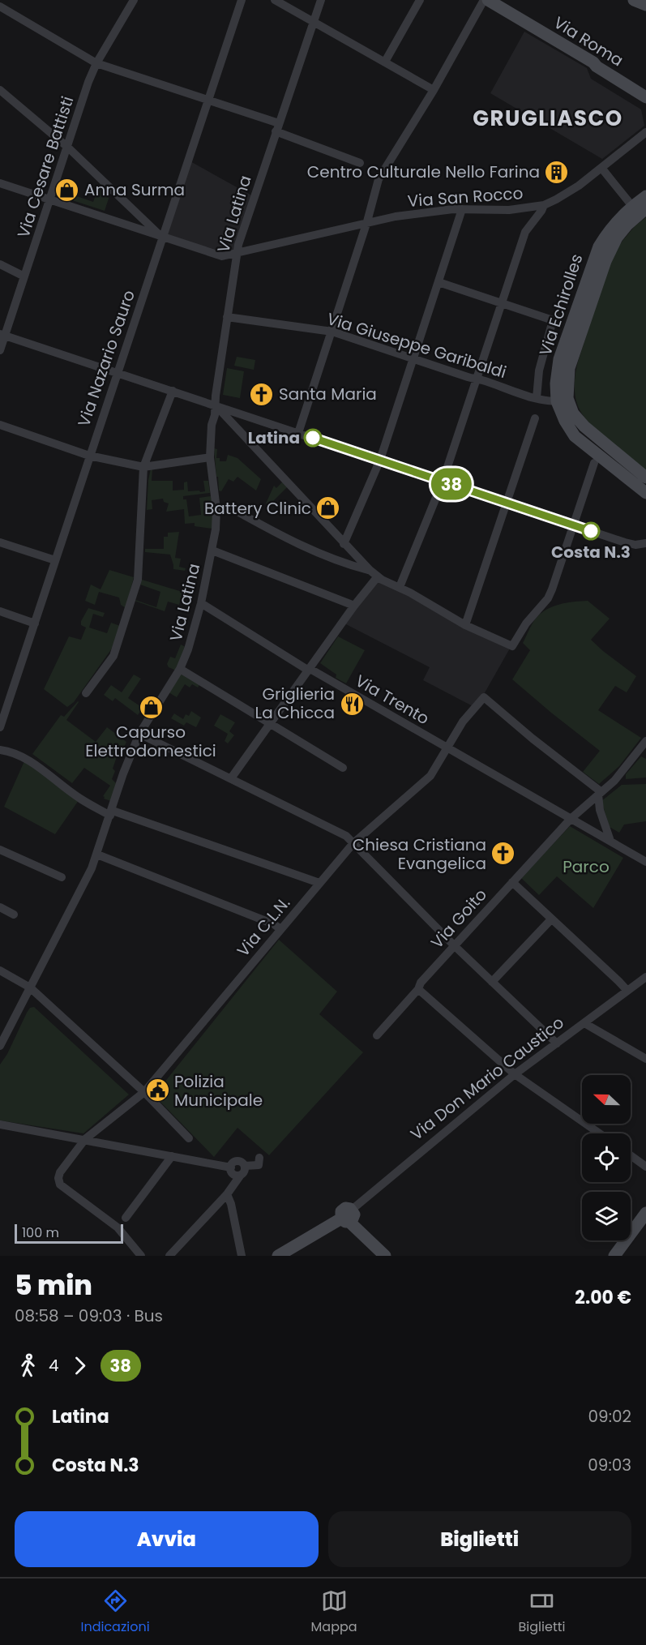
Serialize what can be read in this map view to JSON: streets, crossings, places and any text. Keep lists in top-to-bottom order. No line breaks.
{"streets":{"street":["Via Roma","Via Cesare Battisti","Via San Rocco","Via Latina","Via Echirolles","Via Giuseppe Garibaldi","Via Nazario Sauro","Via Trento","Via Goito","Via C.L.N.","Via Don Mario Caustico"]},"crossings":[["Via Cesare Battisti","Via San Rocco"],["Via San Rocco","Via Latina"],["Via San Rocco","Via Nazario Sauro"],["Via Latina","Via Giuseppe Garibaldi"],["Via Latina","Via Trento"],["Via Echirolles","Via Giuseppe Garibaldi"],["Via Trento","Via Goito"],["Via Trento","Via C.L.N."],["Via Goito","Via C.L.N."]],"districts":["GRUGLIASCO"],"parks":["Parco"],"places":{"building":["Centro Culturale Nello Farina"],"shop":["Anna Surma","Battery Clinic","Capurso Elettrodomestici"],"church":["Santa Maria","Chiesa Cristiana Evangelica"],"other":["Latina","Costa N.3"],"restaurant":["Griglieria La Chicca"],"public building":["Polizia Municipale"]},"lines":["bus line 38"],"scale_bar":"100 m","north":"left","page":{"on_map":"38","scale":"100 m","heading":["5 min","08:58 – 09:03 · Bus","2.00 €"],"legs":["4","38"],"list":[{"name":"Latina","value":"09:02"},{"name":"Costa N.3","value":"09:03"}],"buttons":["Avvia","Biglietti"],"tabs":["Indicazioni","Mappa","Biglietti"]}}
